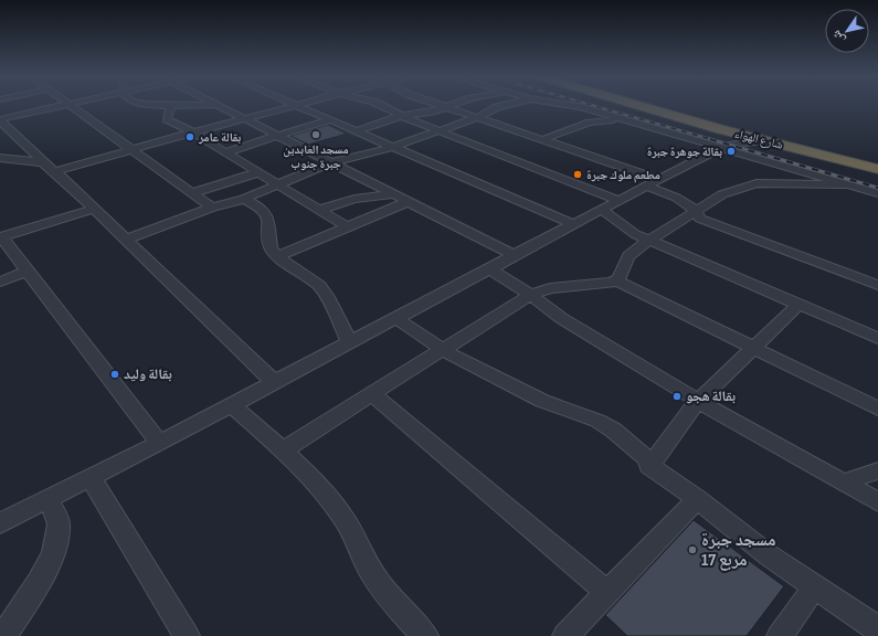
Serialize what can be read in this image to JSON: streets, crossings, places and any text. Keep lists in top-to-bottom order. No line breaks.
{"streets":{"highway":["شارع الهواء"]},"places":["مسجد العابدين جبرة جنوب","بقالة عامر","بقالة جوهرة جبرة","مطعم ملوك جبرة","بقالة وليد","بقالة هجو","مسجد جبرة مربع 17"],"north":"bottom left"}
